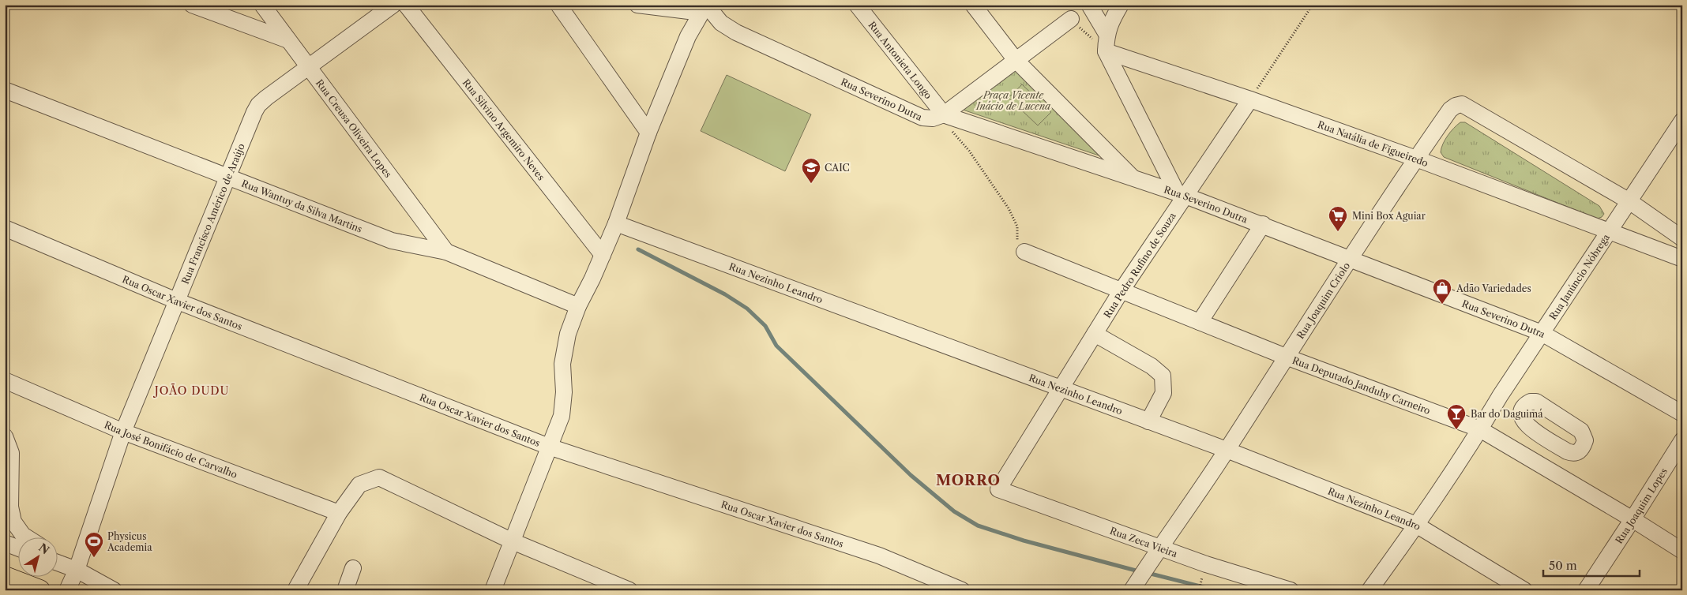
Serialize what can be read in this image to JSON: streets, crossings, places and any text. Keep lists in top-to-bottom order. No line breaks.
{"streets":{"street":["Rua Antonieta Longo","Rua Severino Dutra","Rua Creusa Oliveira Lopes","Rua Silvino Argemiro Neves","Rua Natália de Figueiredo","Rua Wantuy da Silva Martins","Rua Francisco Américo de Araújo","Rua Pedro Rufino de Souza","Rua Janúncio Nóbrega","Rua Nezinho Leandro","Rua Joaquim Criolo","Rua Oscar Xavier dos Santos","Rua Deputado Janduhy Carneiro","Rua José Bonifácio de Carvalho","Rua Joaquim Lopes","Rua Zeca Vieira"]},"crossings":[["Rua Antonieta Longo","Rua Severino Dutra"],["Rua Severino Dutra","Rua Pedro Rufino de Souza"],["Rua Severino Dutra","Rua Janúncio Nóbrega"],["Rua Severino Dutra","Rua Joaquim Criolo"],["Rua Creusa Oliveira Lopes","Rua Wantuy da Silva Martins"],["Rua Creusa Oliveira Lopes","Rua Francisco Américo de Araújo"],["Rua Natália de Figueiredo","Rua Pedro Rufino de Souza"],["Rua Natália de Figueiredo","Rua Janúncio Nóbrega"],["Rua Natália de Figueiredo","Rua Joaquim Criolo"],["Rua Wantuy da Silva Martins","Rua Francisco Américo de Araújo"],["Rua Francisco Américo de Araújo","Rua Oscar Xavier dos Santos"],["Rua Francisco Américo de Araújo","Rua José Bonifácio de Carvalho"],["Rua Pedro Rufino de Souza","Rua Nezinho Leandro"],["Rua Pedro Rufino de Souza","Rua Deputado Janduhy Carneiro"],["Rua Pedro Rufino de Souza","Rua Zeca Vieira"],["Rua Janúncio Nóbrega","Rua Nezinho Leandro"],["Rua Janúncio Nóbrega","Rua Joaquim Criolo"],["Rua Janúncio Nóbrega","Rua Deputado Janduhy Carneiro"],["Rua Nezinho Leandro","Rua Joaquim Criolo"],["Rua Joaquim Criolo","Rua Deputado Janduhy Carneiro"],["Rua Joaquim Criolo","Rua Zeca Vieira"],["Rua Deputado Janduhy Carneiro","Rua Joaquim Lopes"]],"districts":["JOÃO DUDU","MORRO"],"parks":["Praça Vicente Inácio de Lucena"],"places":{"school or university":["CAIC"],"supermarket":["Mini Box Aguiar"],"shop":["Adão Variedades"],"bar":["Bar do Daguimá"],"sports":["Physicus Academia"]},"scale_bar":"50 m","north":"top right"}
